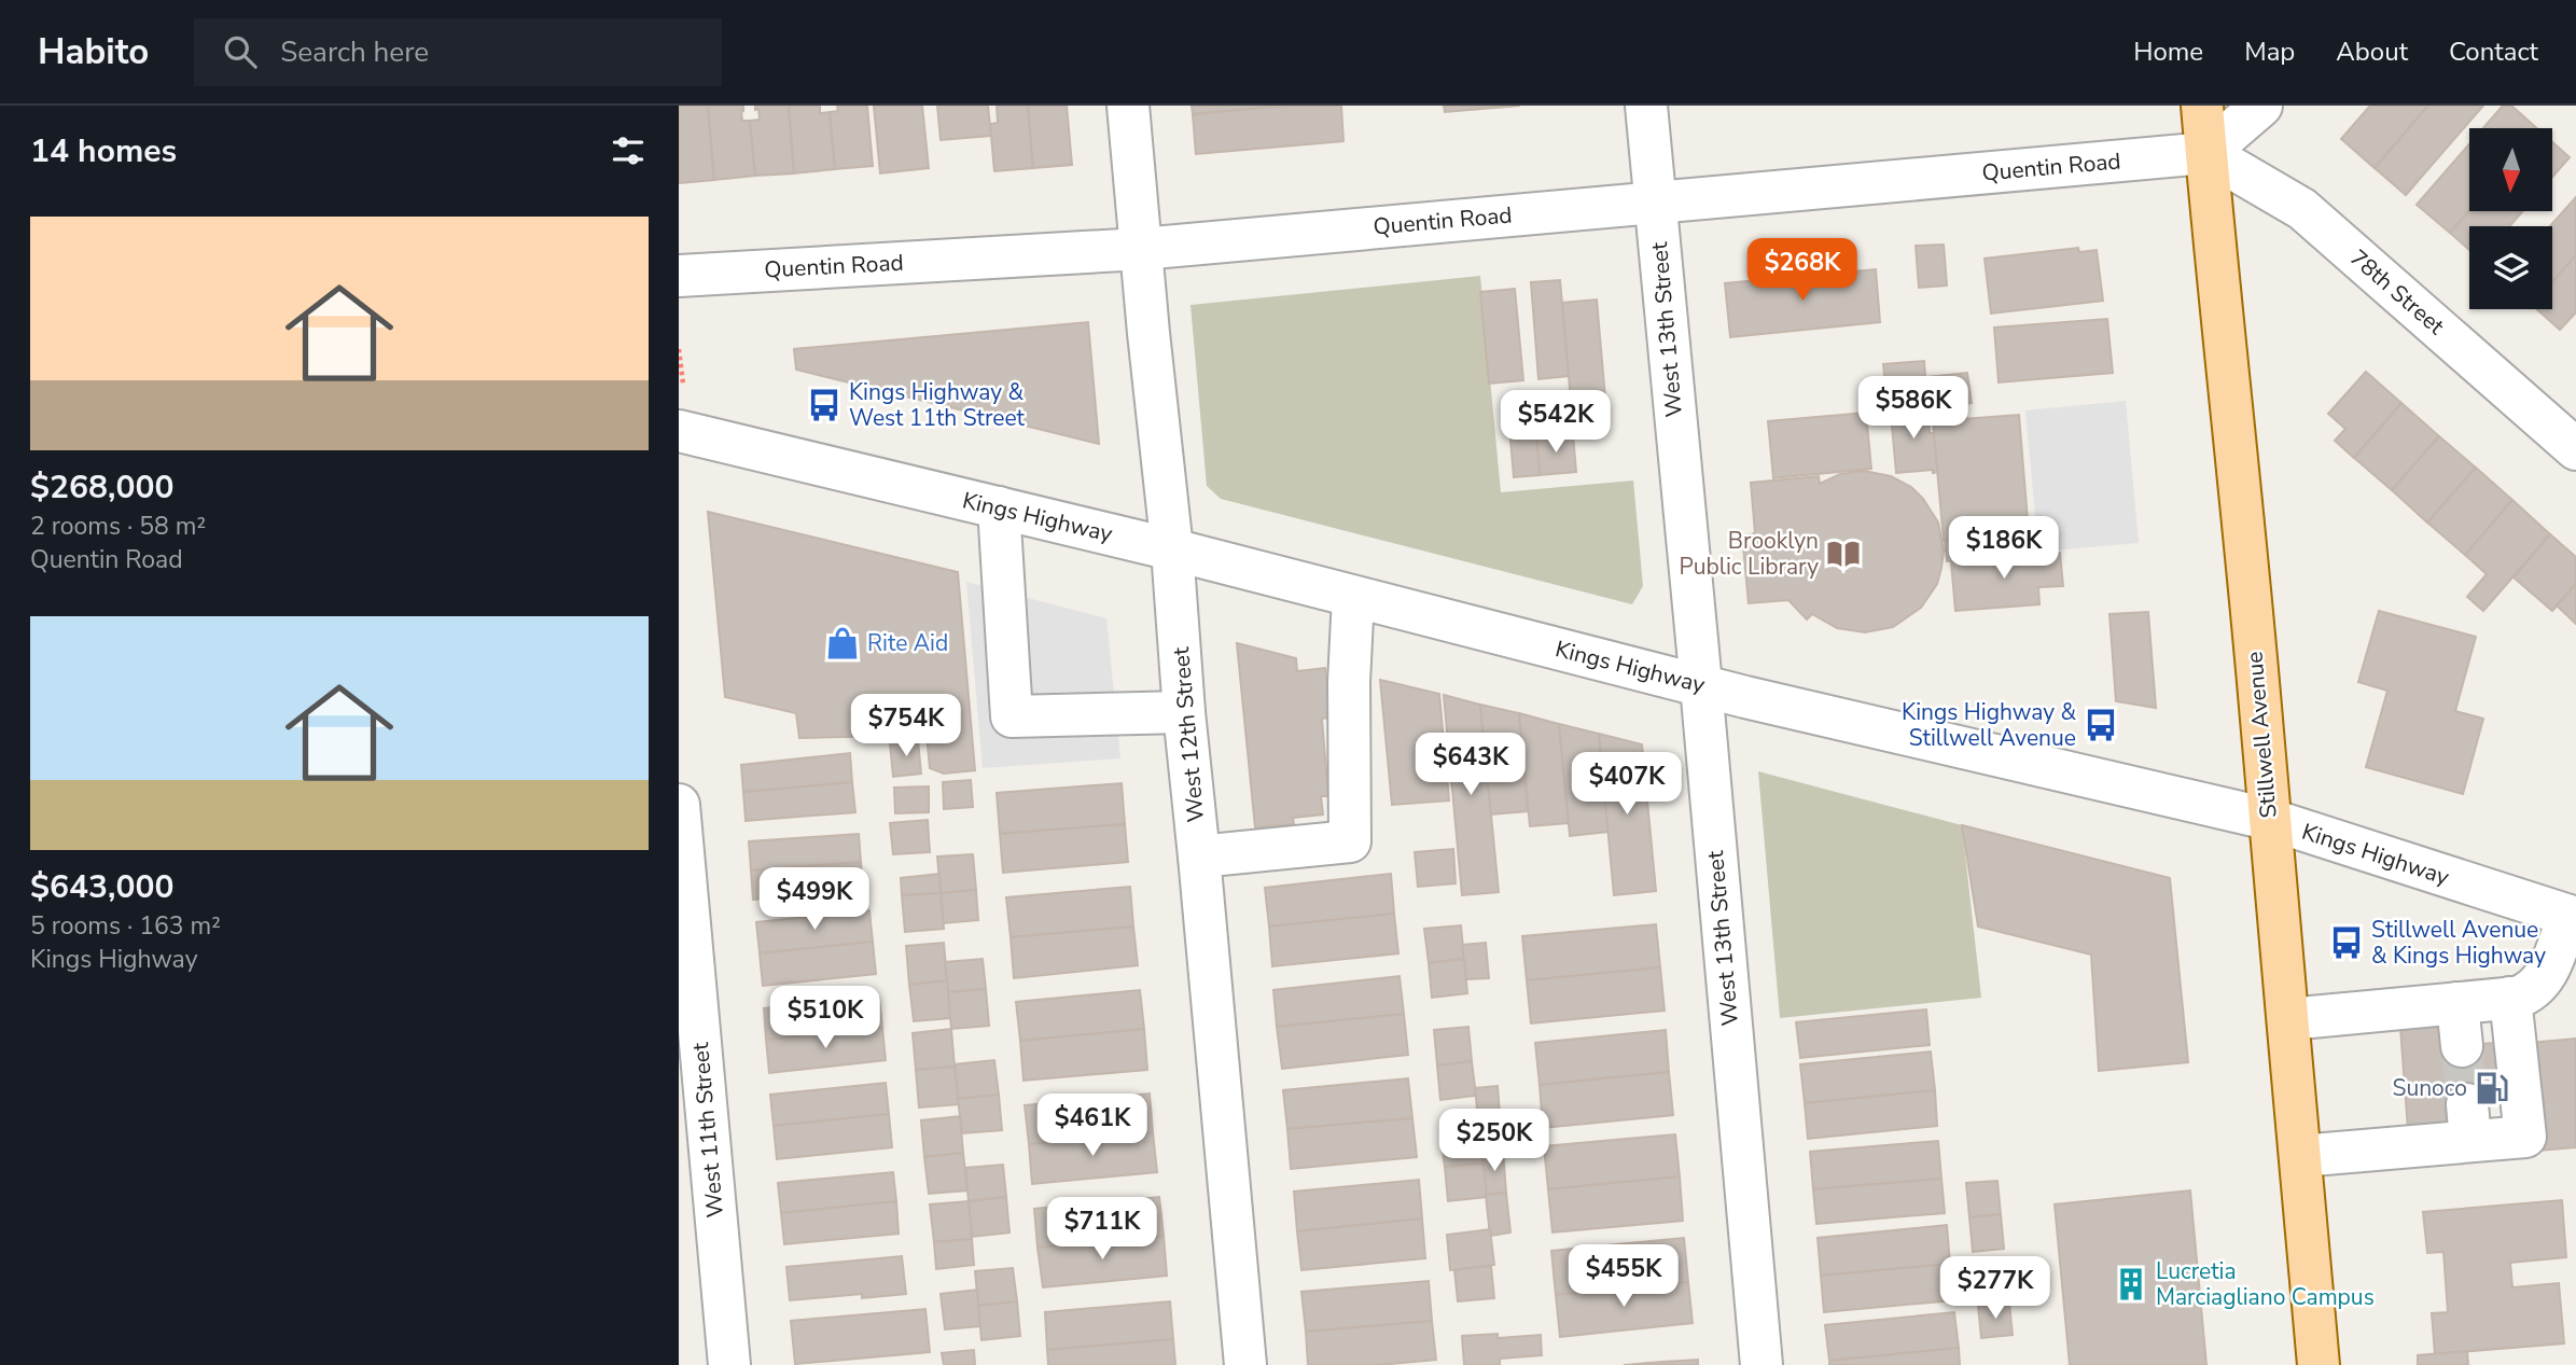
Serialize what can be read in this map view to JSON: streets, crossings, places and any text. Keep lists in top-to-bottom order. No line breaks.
{"streets":{"main road":["Stillwell Avenue"],"street":["Quentin Road","78th Street","West 13th Street","Kings Highway","West 12th Street","West 11th Street"]},"crossings":[["Quentin Road","78th Street"],["Quentin Road","West 13th Street"],["Quentin Road","West 12th Street"],["Quentin Road","Stillwell Avenue"],["78th Street","Stillwell Avenue"],["West 13th Street","Kings Highway"],["Kings Highway","West 12th Street"],["Kings Highway","Stillwell Avenue"]],"places":{"bus stop":["Kings Highway & West 11th Street","Kings Highway & Stillwell Avenue","Stillwell Avenue & Kings Highway"],"library":["Brooklyn Public Library"],"shop":["Rite Aid"],"fuel station":["Sunoco"],"building":["Lucretia Marciagliano Campus"]},"north":"bottom","page":{"header":"Habito","search":"Search here","nav":["Home","Map","About","Contact"],"heading":"14 homes","list":[{"name":"$268,000","note":"2 rooms · 58 m² · Quentin Road"},{"name":"$643,000","note":"5 rooms · 163 m² · Kings Highway"}],"price":["$268K","$586K","$542K","$186K","$754K","$643K","$407K","$499K","$510K","$461K","$250K","$711K","$455K","$277K"]}}
